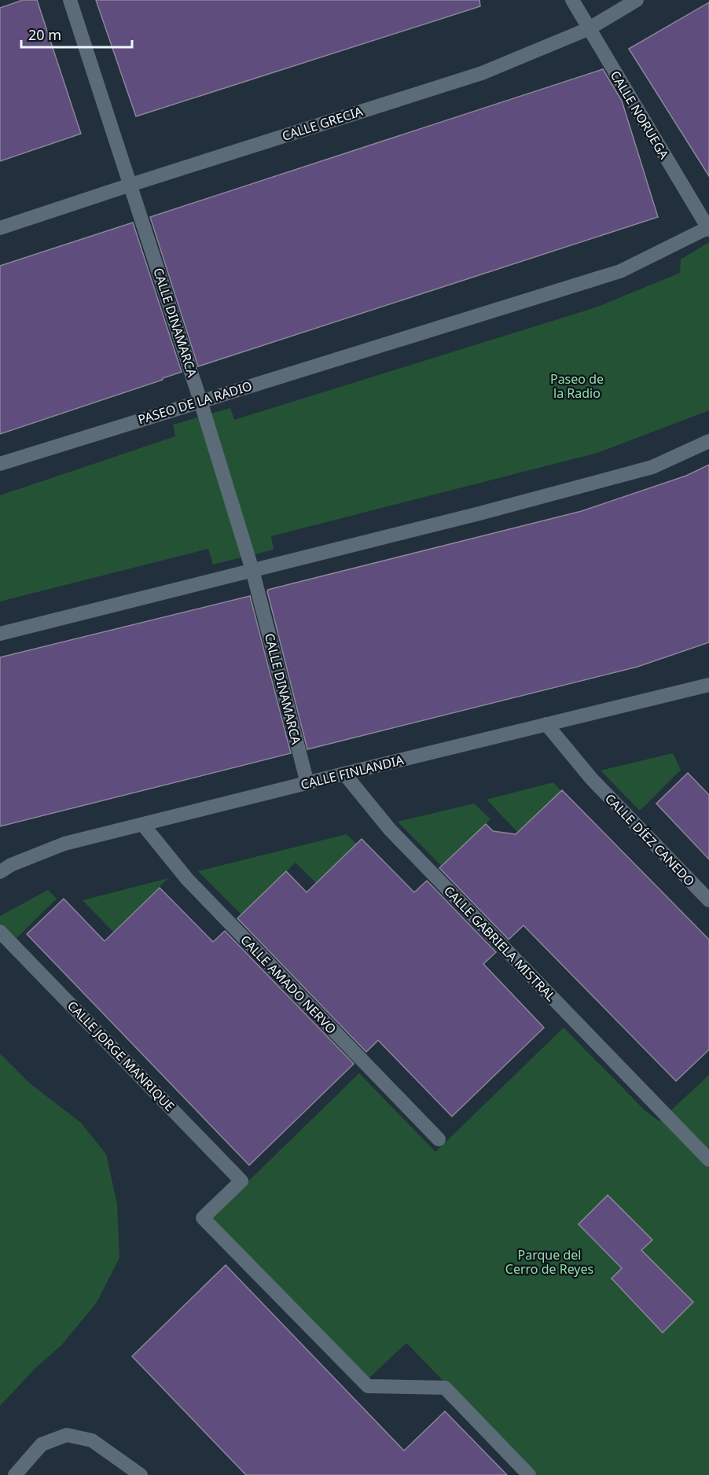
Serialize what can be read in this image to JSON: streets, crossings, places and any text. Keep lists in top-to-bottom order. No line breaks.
{"streets":{"street":["CALLE NORUEGA","CALLE GRECIA","CALLE DINAMARCA","PASEO DE LA RADIO","CALLE FINLANDIA","CALLE DÍEZ CANEDO","CALLE GABRIELA MISTRAL","CALLE AMADO NERVO","CALLE JORGE MANRIQUE"]},"crossings":[["CALLE NORUEGA","CALLE GRECIA"],["CALLE NORUEGA","PASEO DE LA RADIO"],["CALLE GRECIA","CALLE DINAMARCA"],["CALLE DINAMARCA","PASEO DE LA RADIO"],["CALLE DINAMARCA","CALLE FINLANDIA"],["CALLE FINLANDIA","CALLE DÍEZ CANEDO"],["CALLE FINLANDIA","CALLE GABRIELA MISTRAL"],["CALLE FINLANDIA","CALLE AMADO NERVO"]],"parks":["Paseo de la Radio","Parque del Cerro de Reyes"],"scale_bar":"20 m"}
